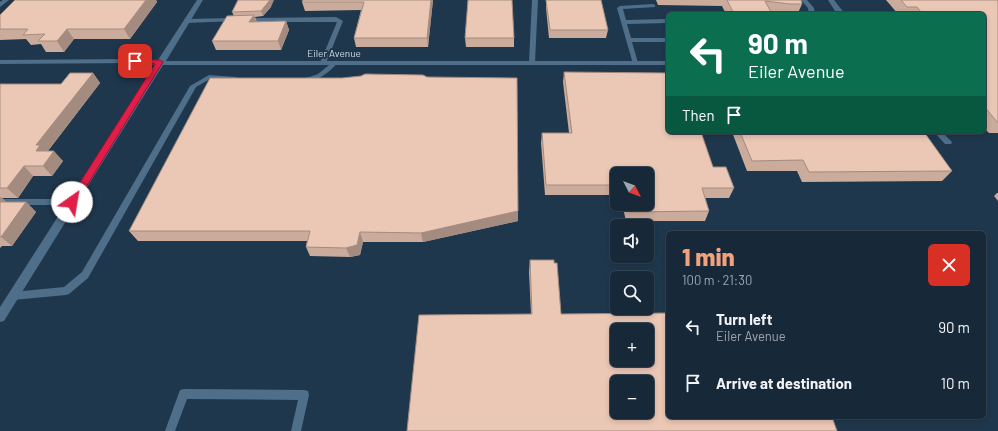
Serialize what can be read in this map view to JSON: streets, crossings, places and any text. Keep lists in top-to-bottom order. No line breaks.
{"streets":{"street":["Eiler Avenue"]},"north":"bottom right","page":{"turn":["90 m","Eiler Avenue"],"then":"Then","map_buttons":["+","−"],"heading":["1 min","100 m · 21:30"],"list":[{"name":"Turn left","note":"Eiler Avenue","value":"90 m"},{"name":"Arrive at destination","value":"10 m"}]}}
